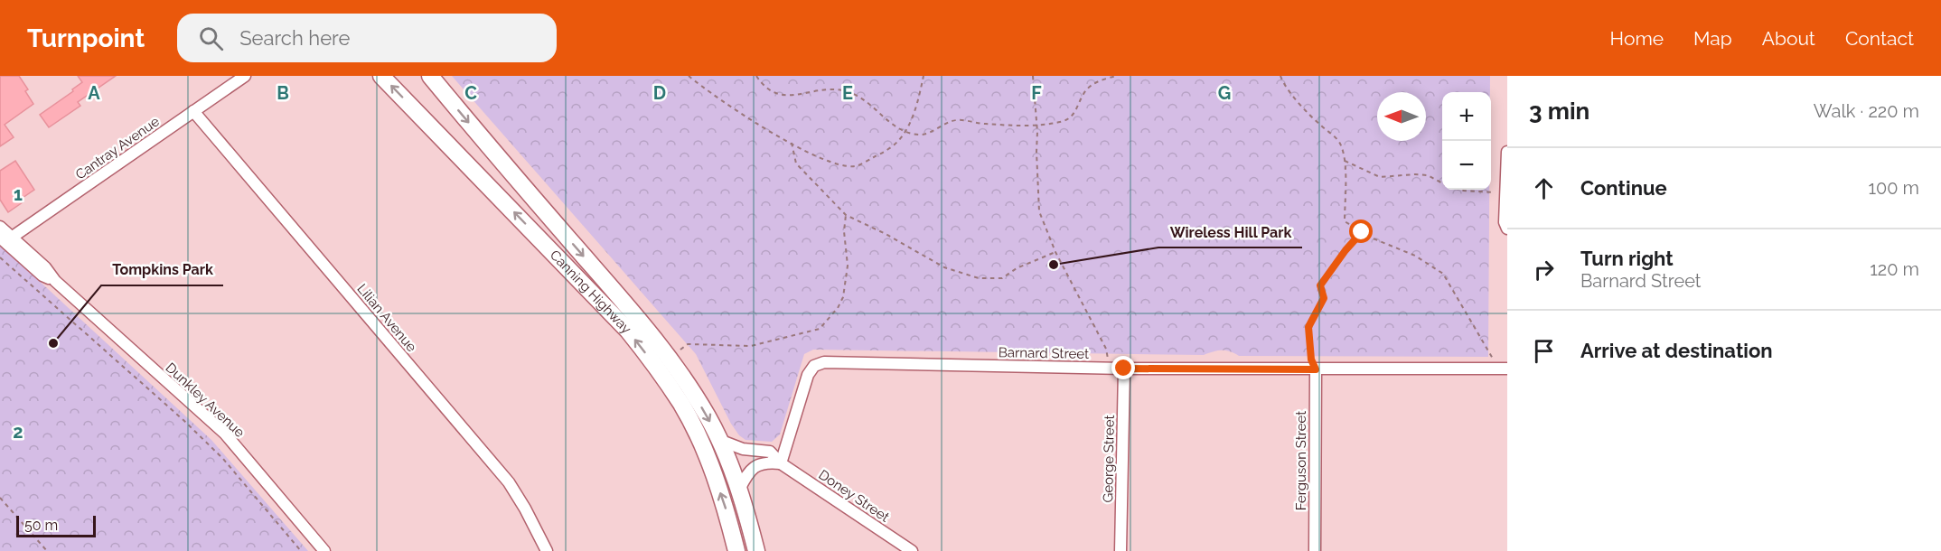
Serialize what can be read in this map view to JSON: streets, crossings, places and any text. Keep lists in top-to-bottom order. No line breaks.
{"streets":{"highway":["Canning Highway"],"street":["Cantray Avenue","Lilian Avenue","Barnard Street","Dunkley Avenue","George Street","Ferguson Street","Doney Street"]},"crossings":[["Cantray Avenue","Lilian Avenue"],["Cantray Avenue","Dunkley Avenue"],["Canning Highway","Doney Street"],["Barnard Street","George Street"],["Barnard Street","Ferguson Street"],["Barnard Street","Doney Street"]],"places":["Wireless Hill Park","Tompkins Park"],"scale_bar":"50 m","north":"left","page":{"header":"Turnpoint","search":"Search here","nav":["Home","Map","About","Contact"],"heading":["3 min","Walk · 220 m"],"map_buttons":["+","−"],"list":[["Continue","100 m"],["Turn right","Barnard Street","120 m"],"Arrive at destination"],"scale":"50 m"},"grid":{"columns":["A","B","C","D","E","F","G"],"rows":["1","2"]}}
